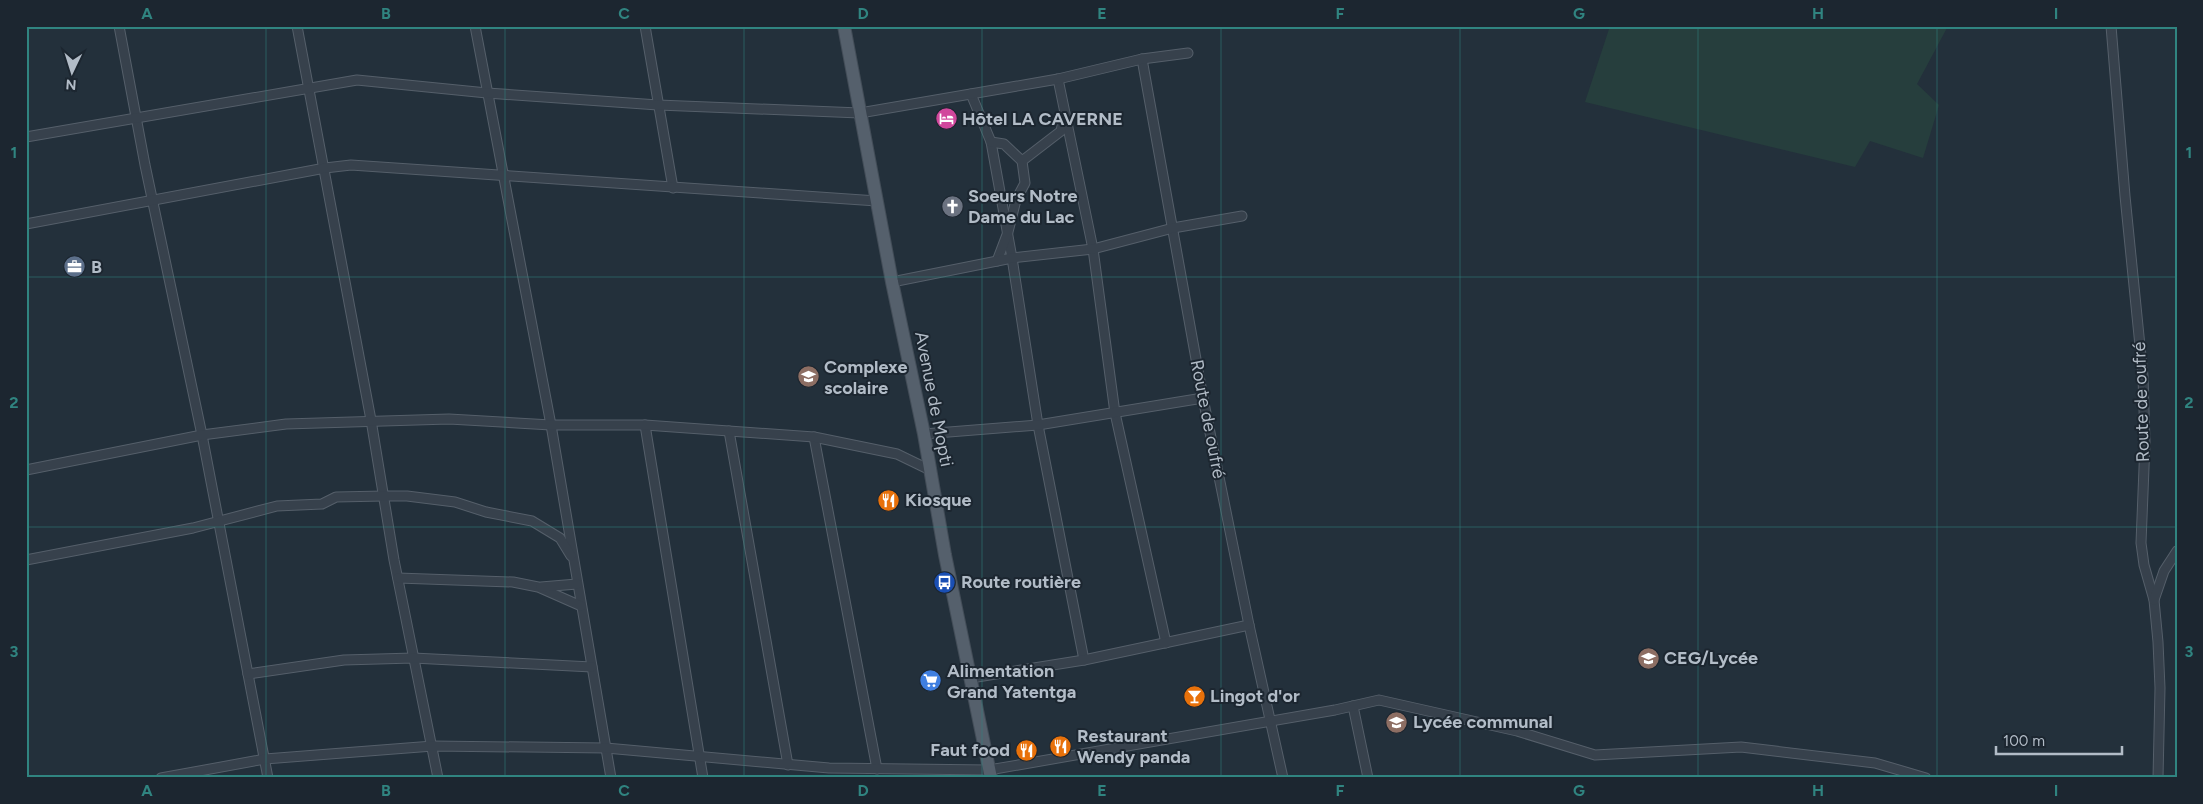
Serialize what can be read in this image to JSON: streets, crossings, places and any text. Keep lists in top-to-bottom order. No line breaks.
{"streets":{"main road":["Avenue de Mopti"],"street":["Route de oufré"]},"places":{"hotel":["Hôtel LA CAVERNE"],"church":["Soeurs Notre Dame du Lac"],"office":["B"],"school or university":["Complexe scolaire","CEG/Lycée","Lycée communal"],"restaurant":["Kiosque","Restaurant Wendy panda","Faut food"],"bus stop":["Route routière"],"supermarket":["Alimentation Grand Yatentga"],"bar":["Lingot d'or"]},"scale_bar":"100 m","north":"bottom","grid":{"columns":["A","B","C","D","E","F","G","H","I"],"rows":["1","2","3"]}}
